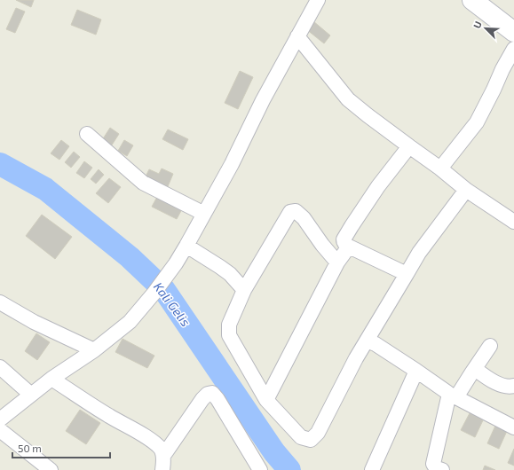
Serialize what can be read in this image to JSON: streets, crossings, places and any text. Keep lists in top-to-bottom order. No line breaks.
{"water":["Kali Gelis"],"scale_bar":"50 m","north":"top left"}
